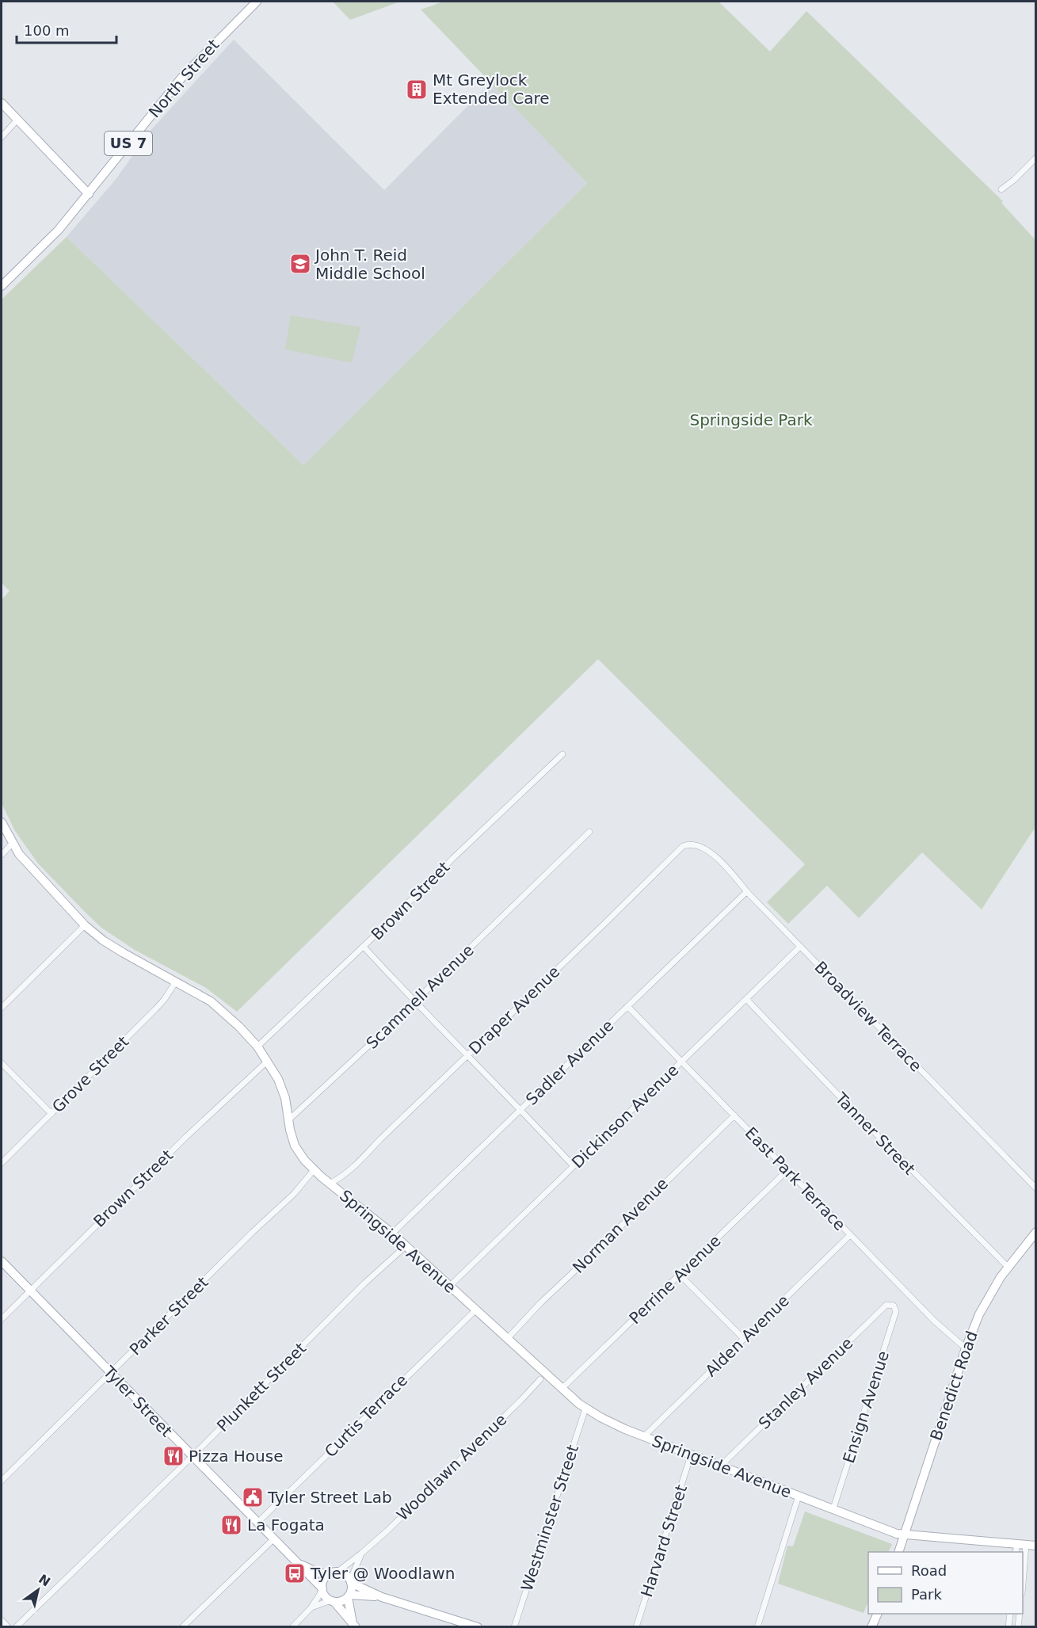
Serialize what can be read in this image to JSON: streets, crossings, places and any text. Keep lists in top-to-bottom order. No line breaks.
{"streets":{"street":["North Street","US 7","Brown Street","Scammell Avenue","Draper Avenue","Broadview Terrace","Sadler Avenue","Grove Street","Dickinson Avenue","Tanner Street","East Park Terrace","Norman Avenue","Springside Avenue","Perrine Avenue","Parker Street","Alden Avenue","Stanley Avenue","Benedict Road","Plunkett Street","Tyler Street","Ensign Avenue","Curtis Terrace","Woodlawn Avenue","Westminster Street","Harvard Street"]},"crossings":[["Brown Street","Springside Avenue"],["Brown Street","Tyler Street"],["Scammell Avenue","Springside Avenue"],["Draper Avenue","Broadview Terrace"],["Draper Avenue","Springside Avenue"],["Broadview Terrace","Sadler Avenue"],["Broadview Terrace","Dickinson Avenue"],["Sadler Avenue","East Park Terrace"],["Sadler Avenue","Springside Avenue"],["Grove Street","Springside Avenue"],["Dickinson Avenue","Tanner Street"],["Dickinson Avenue","East Park Terrace"],["Dickinson Avenue","Springside Avenue"],["Tanner Street","Benedict Road"],["East Park Terrace","Norman Avenue"],["East Park Terrace","Perrine Avenue"],["East Park Terrace","Alden Avenue"],["East Park Terrace","Benedict Road"],["Norman Avenue","Springside Avenue"],["Springside Avenue","Perrine Avenue"],["Springside Avenue","Parker Street"],["Springside Avenue","Alden Avenue"],["Springside Avenue","Stanley Avenue"],["Springside Avenue","Benedict Road"],["Springside Avenue","Plunkett Street"],["Springside Avenue","Ensign Avenue"],["Springside Avenue","Curtis Terrace"],["Springside Avenue","Westminster Street"],["Springside Avenue","Harvard Street"],["Parker Street","Tyler Street"],["Stanley Avenue","Ensign Avenue"],["Plunkett Street","Tyler Street"],["Tyler Street","Curtis Terrace"],["Tyler Street","Woodlawn Avenue"]],"parks":["Springside Park"],"places":{"building":["Mt Greylock Extended Care"],"school or university":["John T. Reid Middle School"],"restaurant":["Pizza House","La Fogata"],"public building":["Tyler Street Lab"],"bus stop":["Tyler @ Woodlawn"]},"legend":["Road","Park"],"scale_bar":"100 m","north":"top right"}
